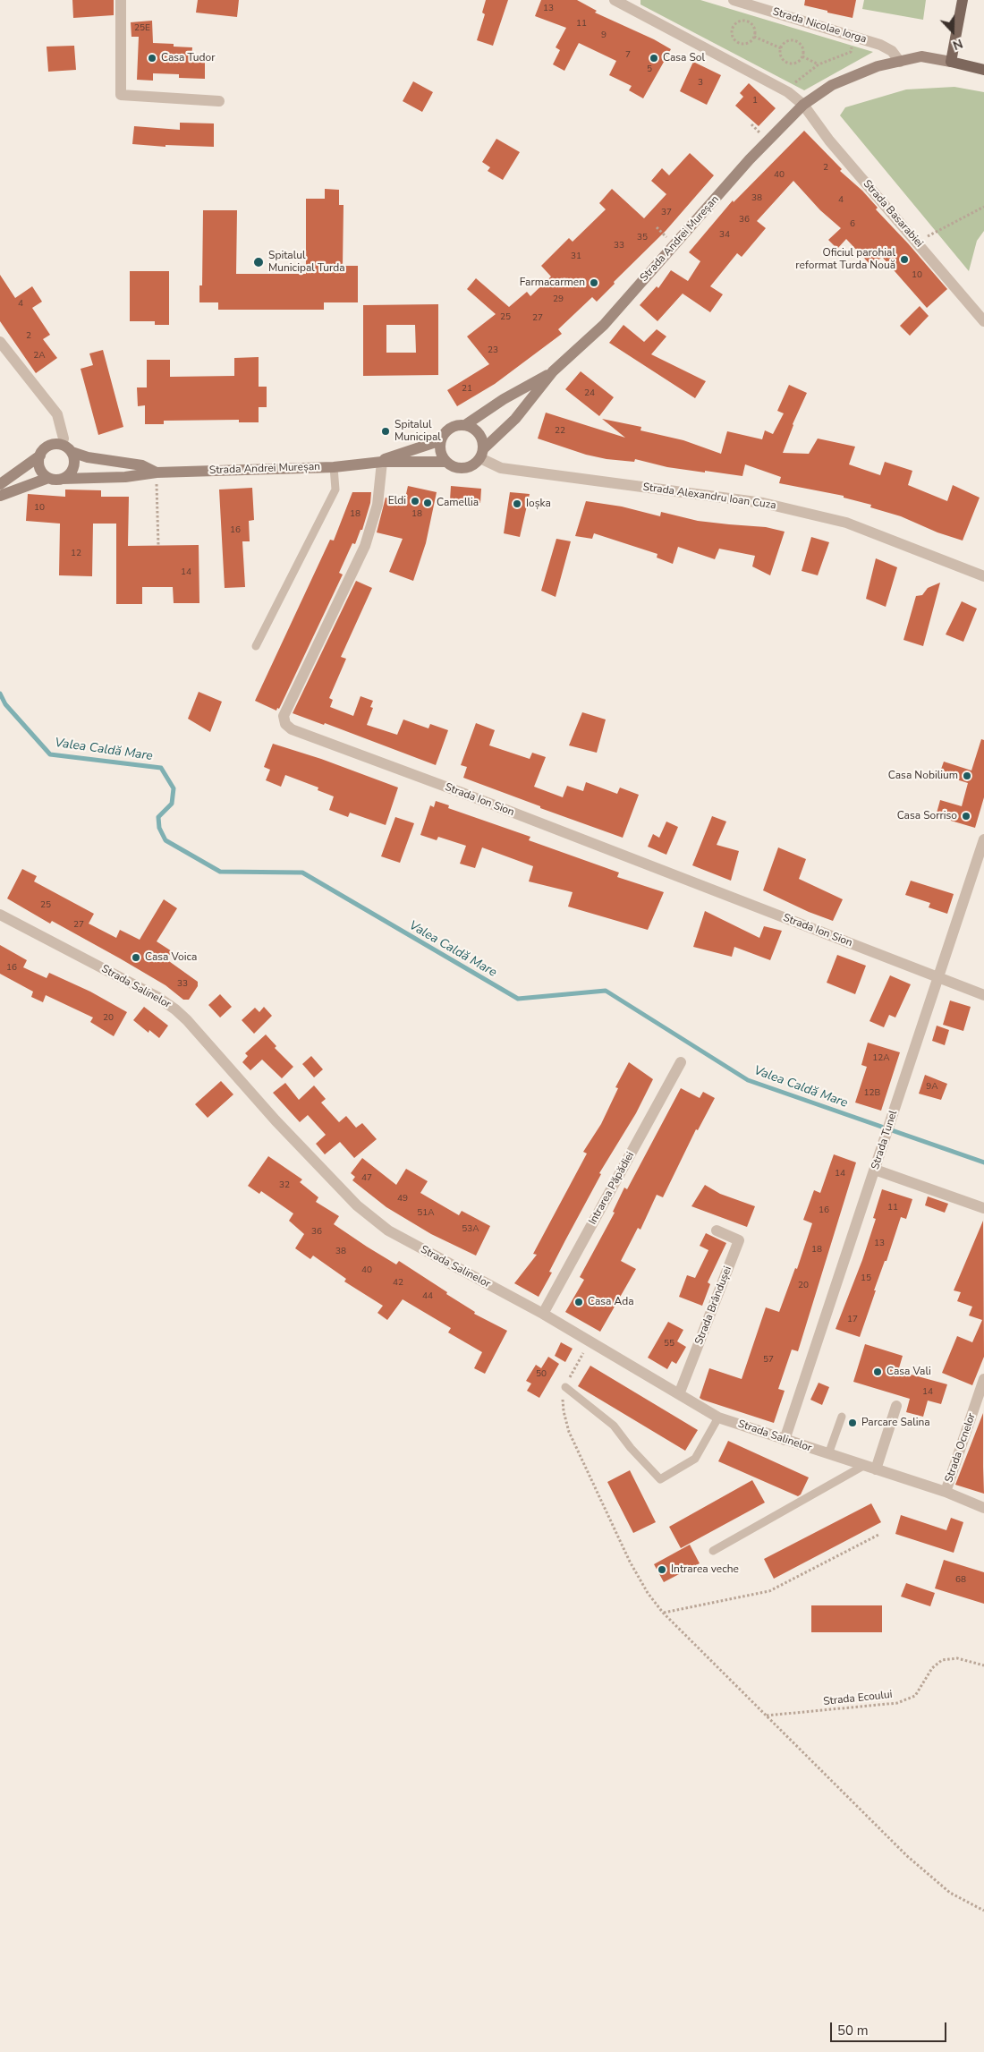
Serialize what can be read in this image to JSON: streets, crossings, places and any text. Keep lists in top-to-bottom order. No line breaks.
{"streets":{"main road":["Strada Andrei Mureșan"],"street":["Strada Nicolae Iorga","Strada Basarabiei","Strada Alexandru Ioan Cuza","Strada Ion Sion","Strada Salinelor","Strada Tunel","Intrarea Păpădiei","Strada Brândușei","Strada Ocnelor"],"path":["Strada Ecoului"]},"crossings":[["Strada Nicolae Iorga","Strada Andrei Mureșan"],["Strada Basarabiei","Strada Andrei Mureșan"],["Strada Andrei Mureșan","Strada Alexandru Ioan Cuza"],["Strada Andrei Mureșan","Strada Ion Sion"],["Strada Ion Sion","Strada Tunel"],["Strada Salinelor","Strada Tunel"],["Strada Salinelor","Intrarea Păpădiei"],["Strada Salinelor","Strada Brândușei"],["Strada Salinelor","Strada Ocnelor"]],"water":["Valea Caldă Mare"],"places":["Casa Tudor","Casa Sol","Oficiul parohial reformat Turda Nouă","Spitalul Municipal Turda","Farmacarmen","Spitalul Municipal","Eldi","Camellia","Ioșka","Casa Nobilium","Casa Sorriso","Casa Voica","Casa Ada","Casa Vali","Parcare Salina","Intrarea veche"],"house_numbers":["13","11","25E","9","7","5","3","1","2","40","38","4","37","36","6","34","35","33","31","10","29","4","25","27","2","23","2A","21","24","22","10","18","18","16","12","14","25","27","16","33","20","12A","9A","12B","14","47","32","49","11","16","51A","53A","36","13","18","38","40","15","42","20","44","17","55","57","50","14","68"],"scale_bar":"50 m","north":"bottom"}
